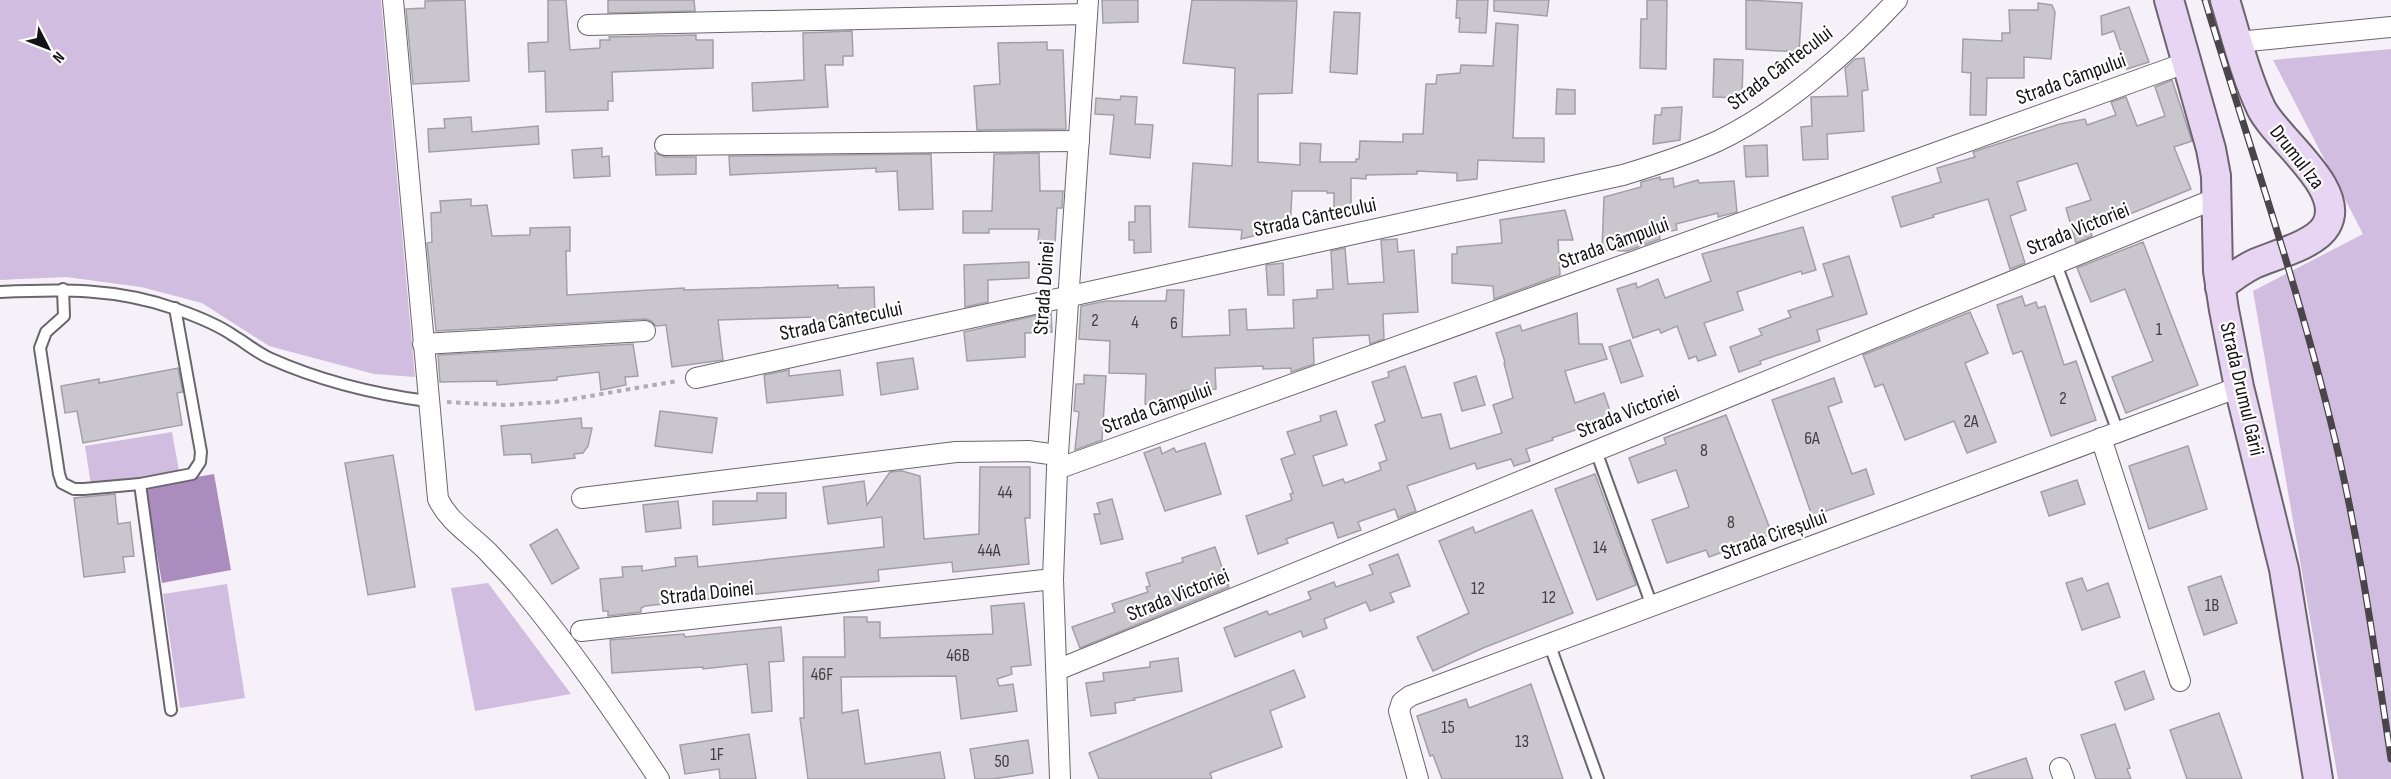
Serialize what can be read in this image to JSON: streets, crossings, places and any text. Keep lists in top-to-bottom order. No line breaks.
{"streets":{"street":["Strada Cântecului","Strada Câmpului","Drumul Iza","Strada Victoriei","Strada Doinei","Strada Drumul Gării","Strada Cireșului"]},"crossings":[["Strada Cântecului","Strada Doinei"],["Strada Câmpului","Strada Doinei"],["Strada Câmpului","Strada Drumul Gării"],["Drumul Iza","Strada Drumul Gării"],["Strada Victoriei","Strada Doinei"],["Strada Victoriei","Strada Drumul Gării"],["Strada Drumul Gării","Strada Cireșului"]],"house_numbers":["2","4","6","1","2","2A","6A","8","44","8","14","44A","12","12","1B","46B","46F","15","13","1F","50"],"north":"bottom right"}
